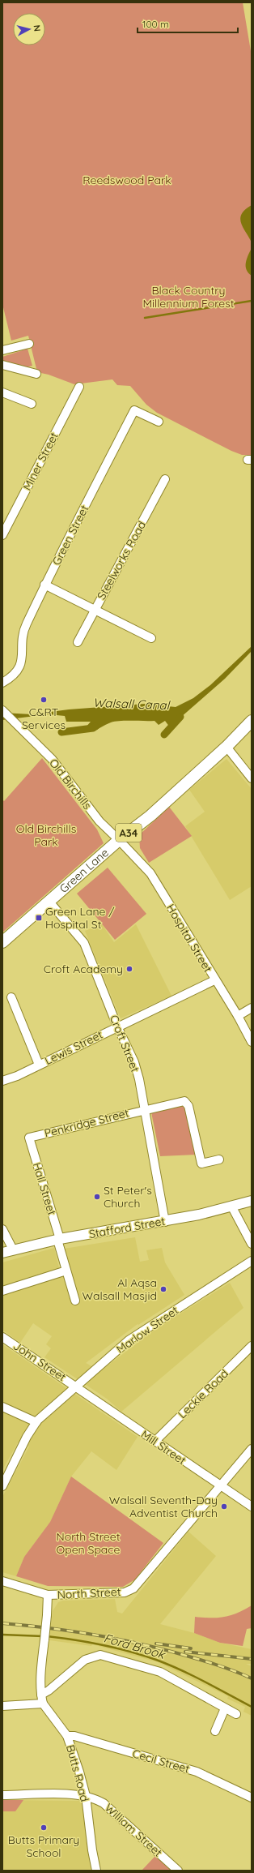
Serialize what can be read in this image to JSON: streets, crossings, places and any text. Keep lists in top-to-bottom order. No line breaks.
{"streets":{"highway":["A34","Green Lane"],"main road":["Stafford Street"],"street":["Miner Street","Green Street","Steelworks Road","Old Birchills","Hospital Street","Croft Street","Lewis Street","Penkridge Street","Hall Street","Marlow Street","John Street","Leckie Road","Mill Street","North Street","Cecil Street","Butts Road","William Street"]},"crossings":[["Old Birchills","Green Lane"],["Old Birchills","Hospital Street"],["Green Lane","Hospital Street"],["Green Lane","Croft Street"],["Hospital Street","Lewis Street"],["Croft Street","Lewis Street"],["Croft Street","Penkridge Street"],["Croft Street","Stafford Street"],["Penkridge Street","Hall Street"],["Hall Street","Stafford Street"],["Marlow Street","John Street"],["Marlow Street","Mill Street"],["John Street","Mill Street"],["Leckie Road","Mill Street"],["Mill Street","North Street"],["North Street","Butts Road"],["Cecil Street","Butts Road"],["Butts Road","William Street"]],"water":["Walsall Canal","Ford Brook"],"parks":["Reedswood Park","Black Country Millennium Forest","Old Birchills Park","North Street Open Space"],"places":{"other":["C&RT Services","Croft Academy","St Peter's Church","Al Aqsa Walsall Masjid","Walsall Seventh-Day Adventist Church","Butts Primary School"],"transit":["Green Lane / Hospital St"]},"scale_bar":"100 m","north":"right"}
